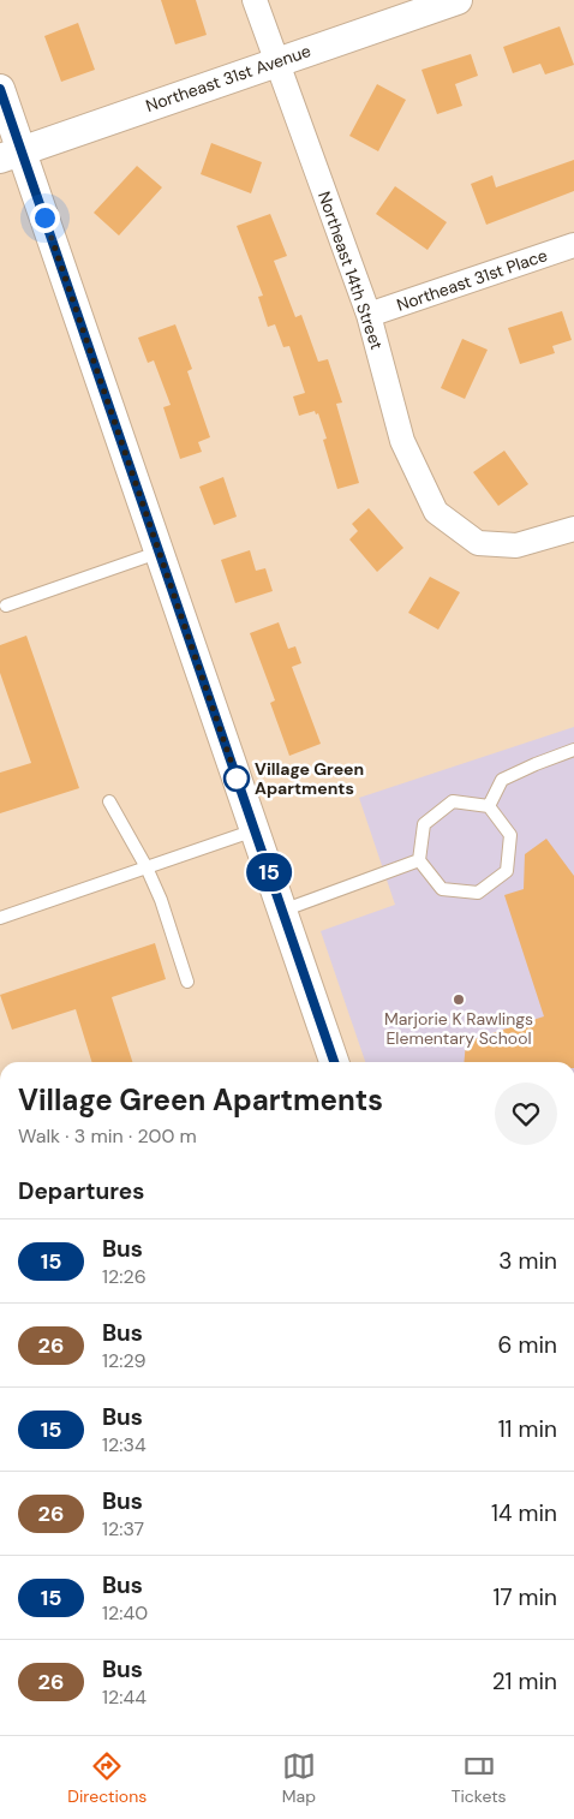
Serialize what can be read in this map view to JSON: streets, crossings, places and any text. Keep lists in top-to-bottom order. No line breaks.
{"streets":{"street":["Northeast 31st Avenue","Northeast 14th Street","Northeast 31st Place"]},"crossings":[["Northeast 31st Avenue","Northeast 14th Street"],["Northeast 14th Street","Northeast 31st Place"]],"places":["Village Green Apartments","Marjorie K Rawlings Elementary School"],"lines":["bus line 15"],"page":{"on_map":"15","heading":[["Village Green Apartments","Walk · 3 min · 200 m"],"Departures"],"list":[{"mark":"15","name":"Bus","note":"12:26","value":"3 min"},{"mark":"26","name":"Bus","note":"12:29","value":"6 min"},{"mark":"15","name":"Bus","note":"12:34","value":"11 min"},{"mark":"26","name":"Bus","note":"12:37","value":"14 min"},{"mark":"15","name":"Bus","note":"12:40","value":"17 min"},{"mark":"26","name":"Bus","note":"12:44","value":"21 min"}],"tabs":["Directions","Map","Tickets"]}}
